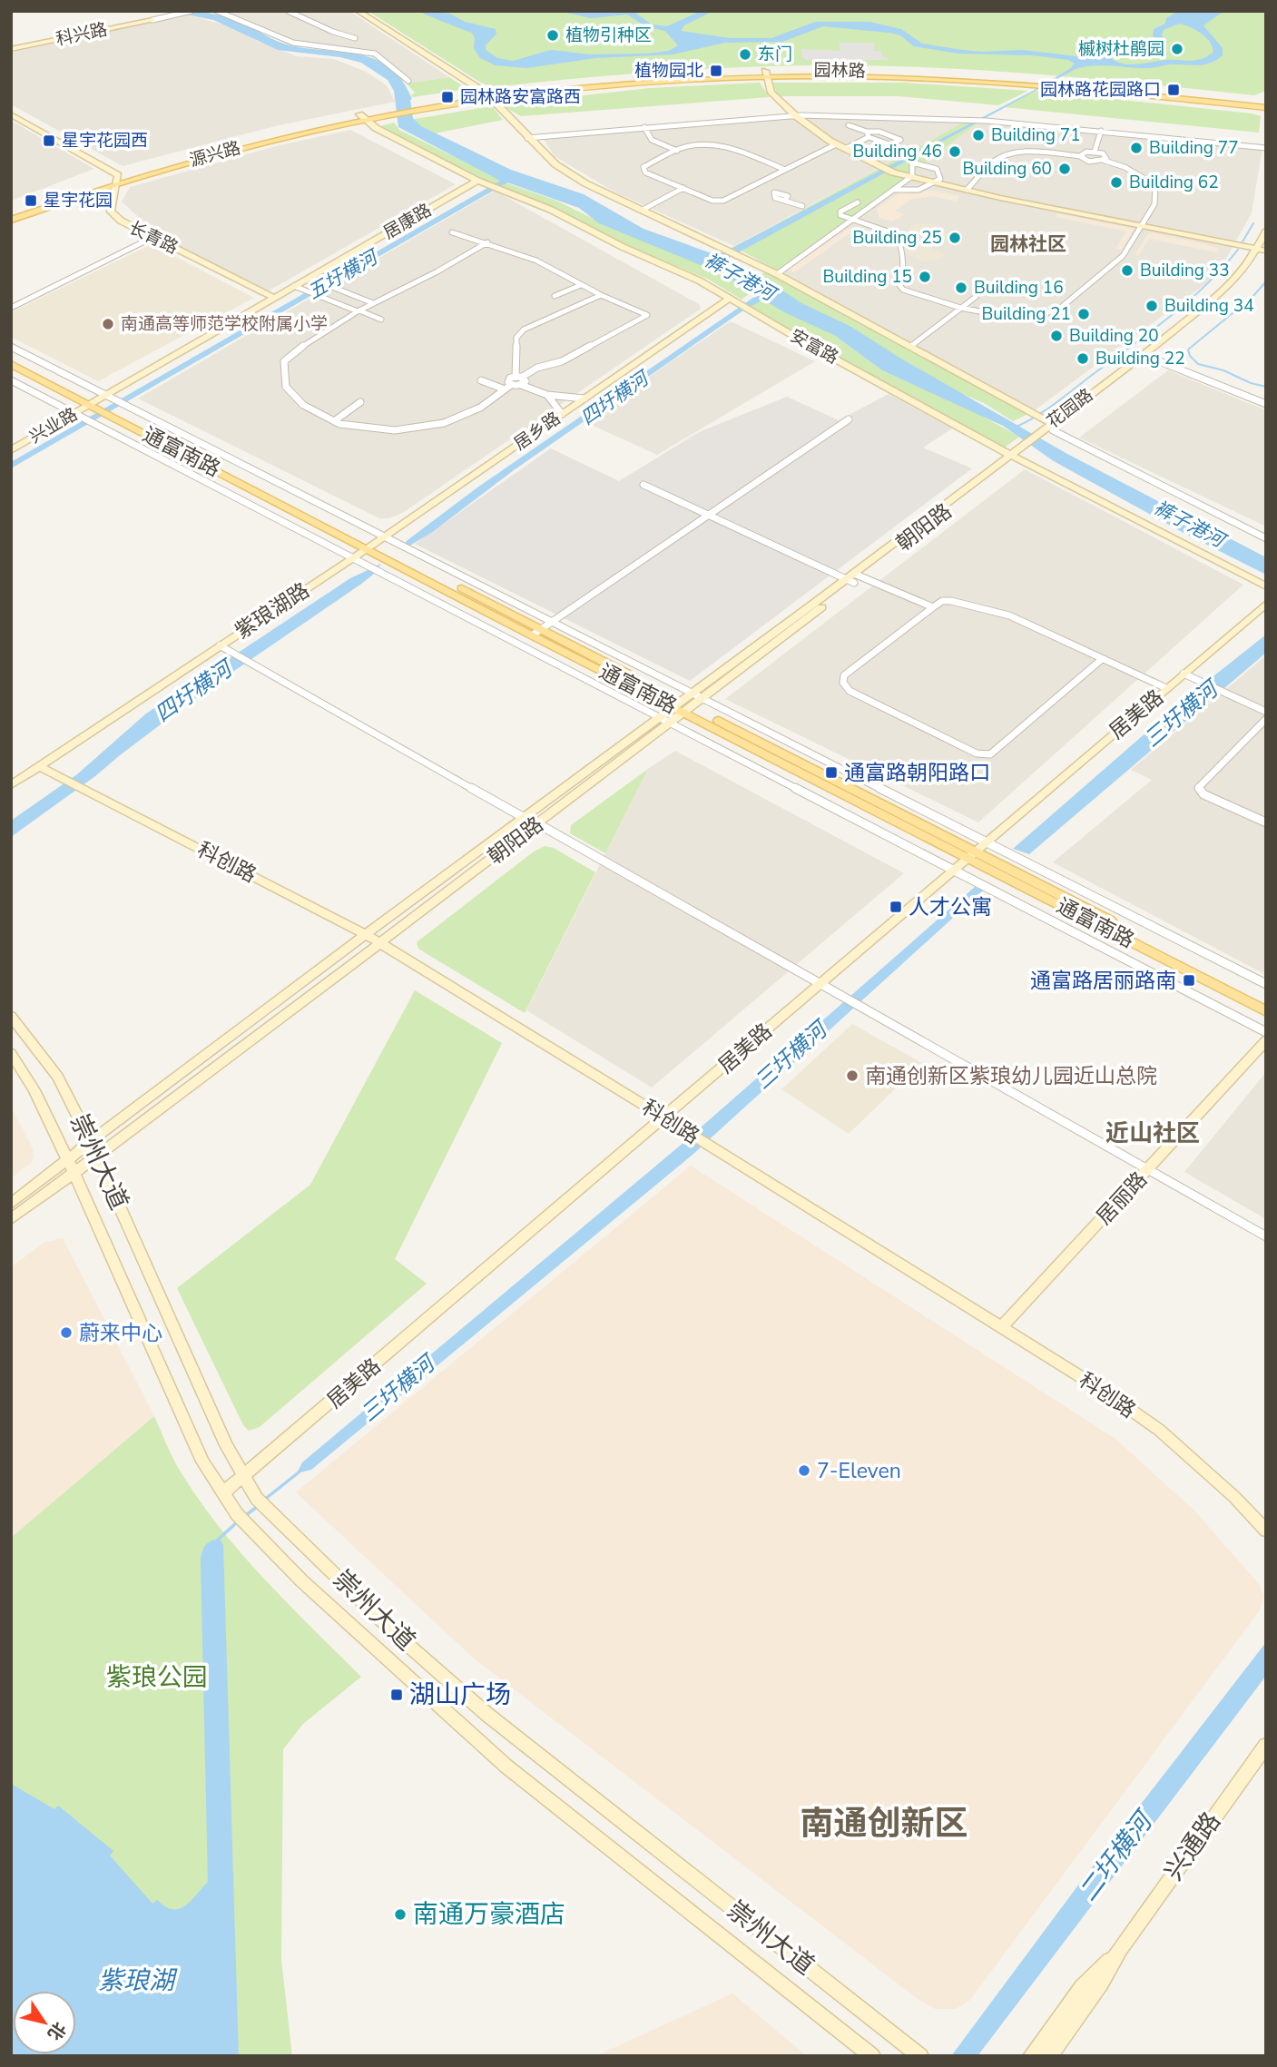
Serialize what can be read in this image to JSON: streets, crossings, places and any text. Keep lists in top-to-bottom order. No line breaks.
{"streets":{"main road":["园林路","源兴路","通富南路"],"street":["科兴路","居康路","长青路","安富路","花园路","兴业路","居乡路","朝阳路","紫琅湖路","居美路","科创路","崇州大道","居丽路","兴通路"]},"crossings":[["园林路","源兴路"],["源兴路","长青路"],["源兴路","安富路"],["居康路","长青路"],["居康路","安富路"],["居康路","兴业路"],["居康路","通富南路"],["安富路","花园路"],["安富路","居乡路"],["安富路","朝阳路"],["花园路","朝阳路"],["兴业路","通富南路"],["居乡路","通富南路"],["居乡路","紫琅湖路"],["通富南路","朝阳路"],["通富南路","紫琅湖路"],["通富南路","居美路"],["朝阳路","科创路"],["朝阳路","崇州大道"],["紫琅湖路","科创路"],["居美路","科创路"],["居美路","崇州大道"],["科创路","居丽路"]],"districts":["园林社区","近山社区","南通创新区"],"water":["五圩横河","裤子港河","四圩横河","三圩横河","二圩横河","紫琅湖"],"parks":["紫琅公园"],"places":{"other":["植物引种区","槭树杜鹃园","东门","Building 71","Building 77","Building 46","Building 60","Building 62","Building 25","Building 33","Building 15","Building 16","Building 34","Building 21","南通高等师范学校附属小学","Building 20","Building 22","南通创新区紫琅幼儿园近山总院","蔚来中心","7-Eleven","南通万豪酒店"],"transit":["植物园北","园林路花园路口","园林路安富路西","星宇花园西","星宇花园","通富路朝阳路口","人才公寓","通富路居丽路南","湖山广场"]},"north":"bottom right"}
